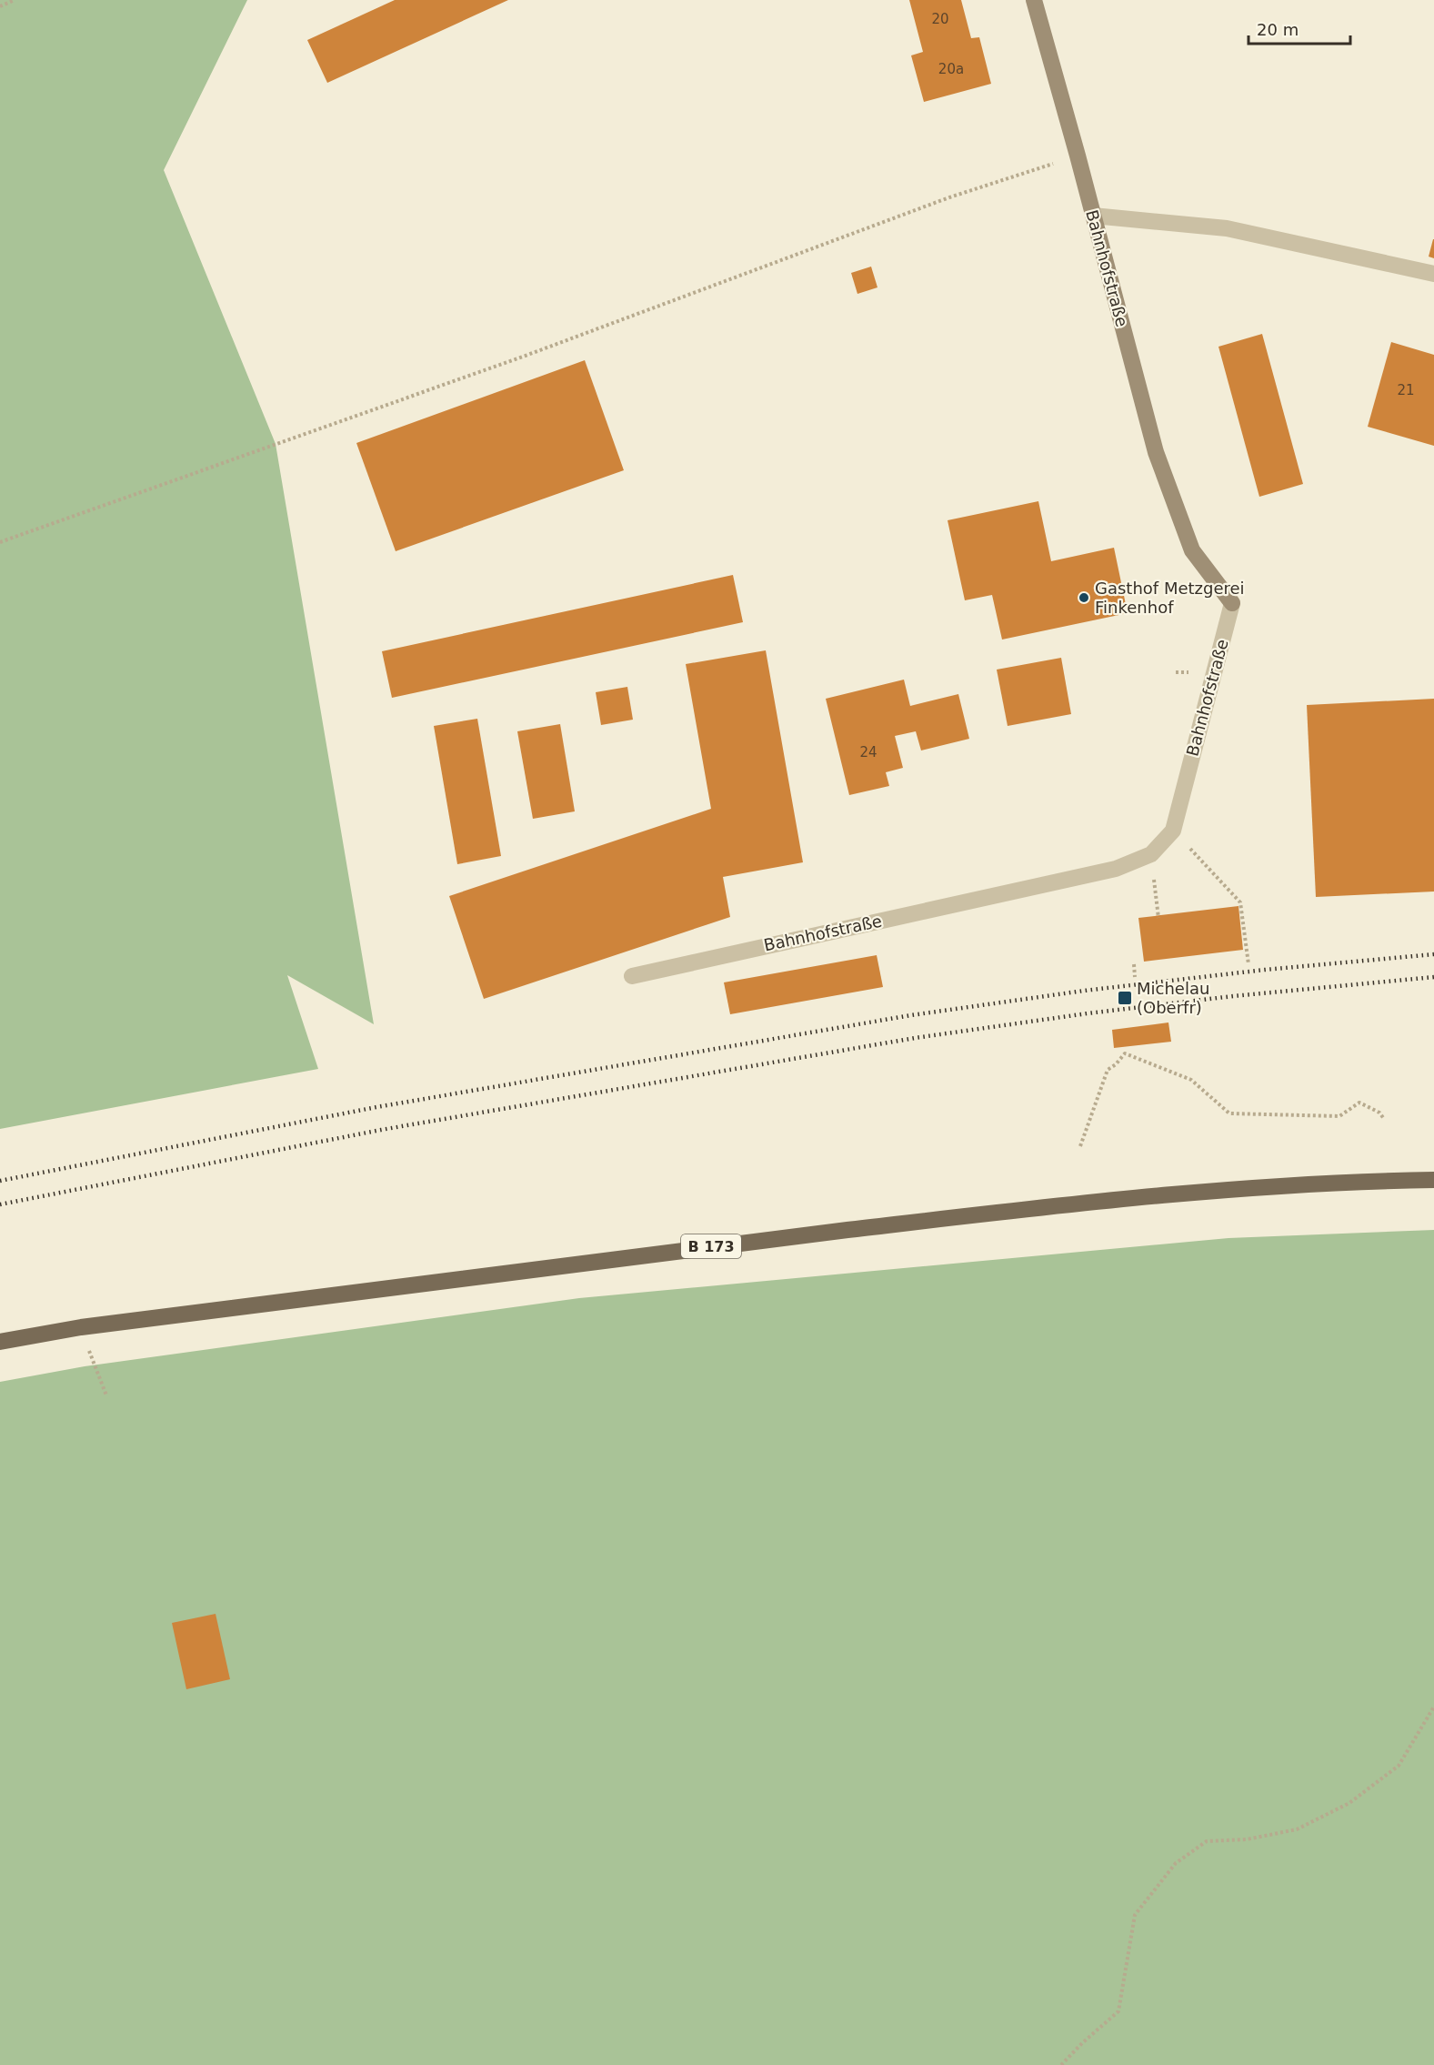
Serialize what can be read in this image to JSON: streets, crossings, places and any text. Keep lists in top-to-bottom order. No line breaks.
{"streets":{"main road":["B 173"],"street":["Bahnhofstraße"]},"places":{"other":["Gasthof Metzgerei Finkenhof"],"transit":["Michelau (Oberfr)"]},"house_numbers":["20","20a","21","24"],"scale_bar":"20 m"}
